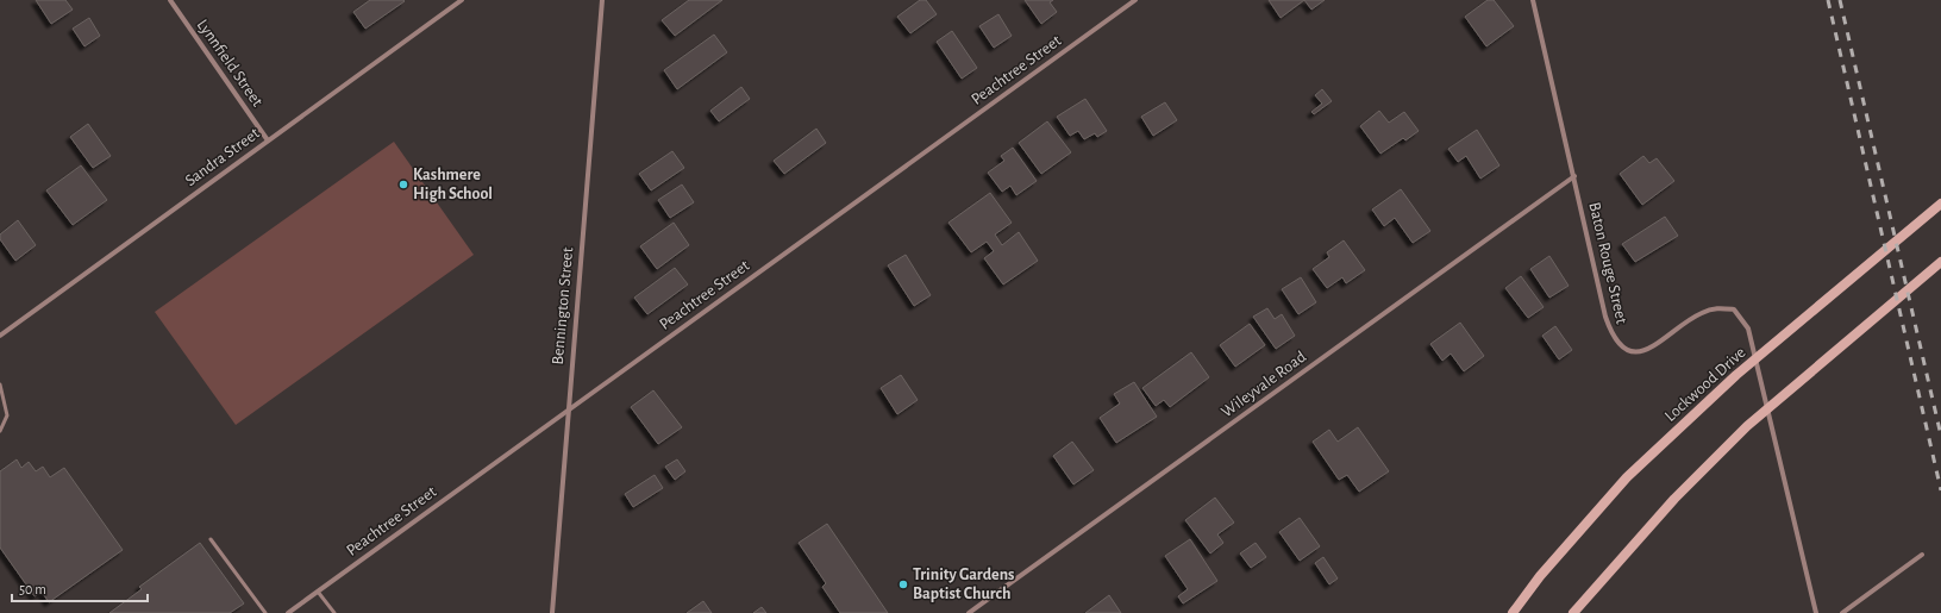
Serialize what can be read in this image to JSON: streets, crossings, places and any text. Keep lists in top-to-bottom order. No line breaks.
{"streets":{"main road":["Lockwood Drive"],"street":["Lynnfield Street","Peachtree Street","Sandra Street","Baton Rouge Street","Bennington Street","Wileyvale Road"]},"crossings":[["Lynnfield Street","Sandra Street"],["Peachtree Street","Bennington Street"],["Baton Rouge Street","Wileyvale Road"]],"places":["Kashmere High School","Trinity Gardens Baptist Church"],"scale_bar":"50 m"}
